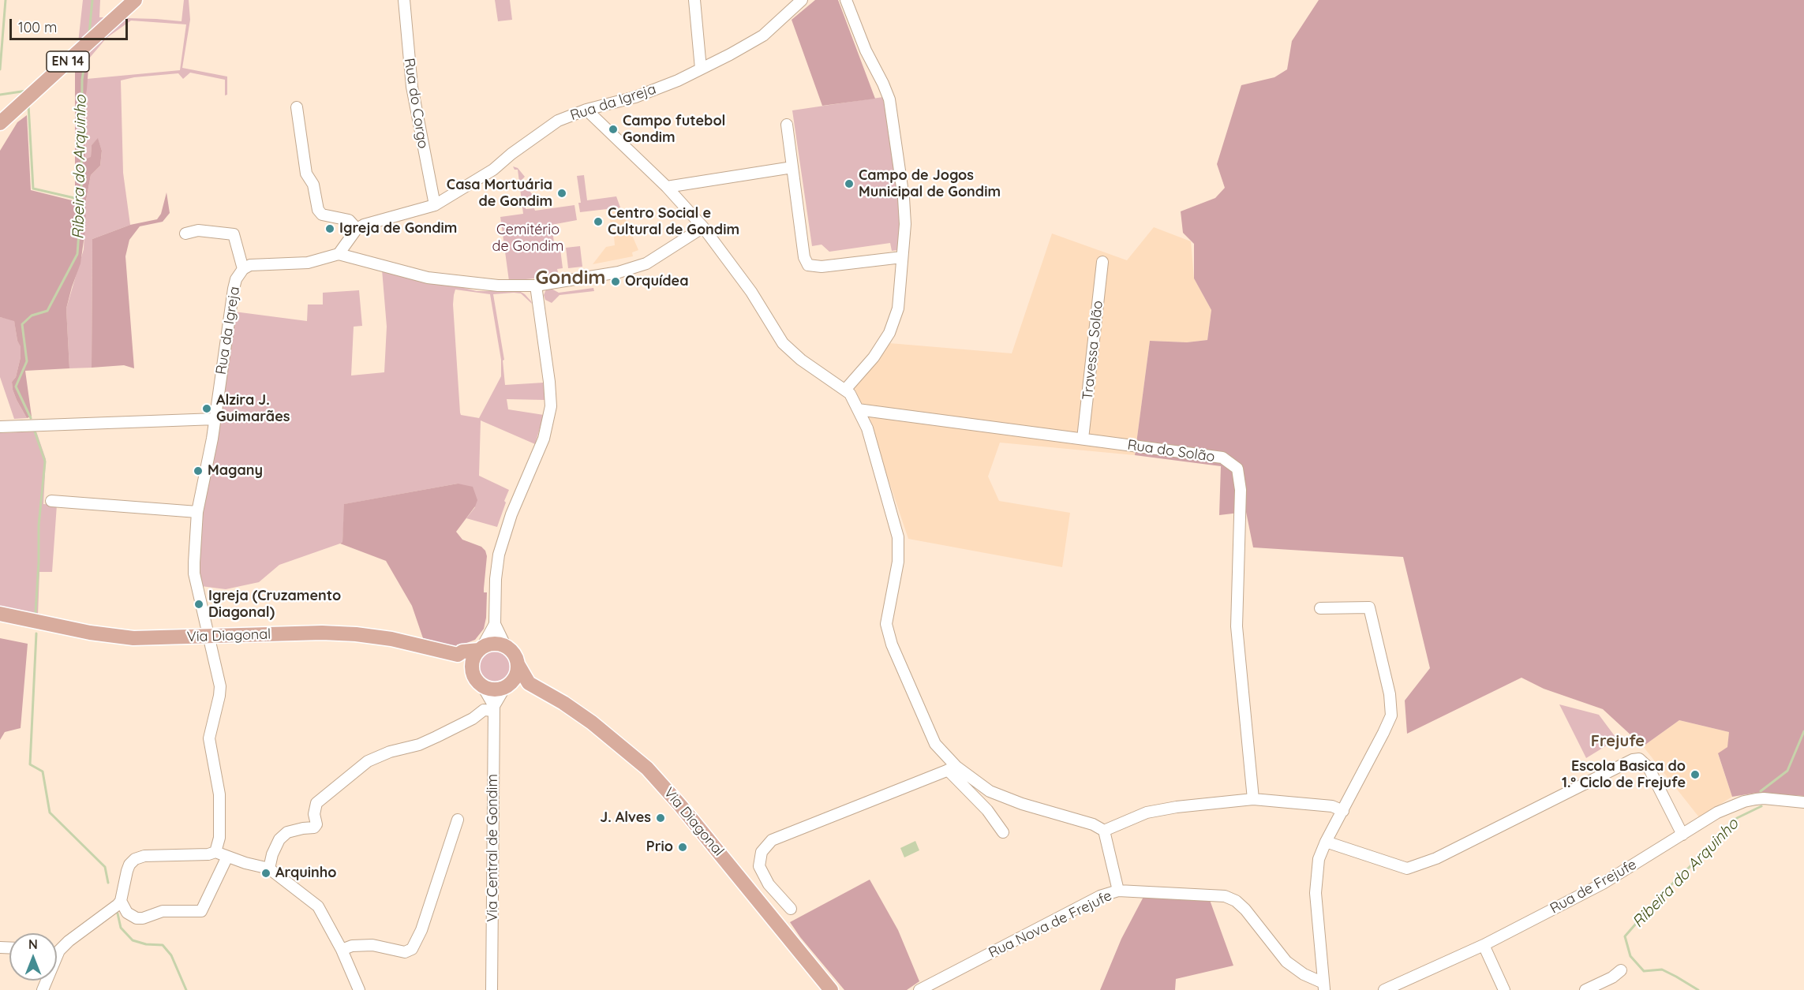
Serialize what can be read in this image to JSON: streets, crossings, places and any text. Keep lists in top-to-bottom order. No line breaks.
{"streets":{"main road":["EN 14","Via Diagonal"],"street":["Rua da Igreja","Rua do Corgo","Travessa Solão","Rua do Solão","Via Central de Gondim","Rua de Frejufe","Rua Nova de Frejufe"]},"crossings":[["Rua da Igreja","Rua do Corgo"],["Rua da Igreja","Via Diagonal"],["Travessa Solão","Rua do Solão"],["Via Diagonal","Via Central de Gondim"]],"districts":["Gondim","Frejufe"],"water":["Ribeira do Arquinho"],"parks":["Cemitério de Gondim"],"places":["Campo futebol Gondim","Campo de Jogos Municipal de Gondim","Casa Mortuária de Gondim","Centro Social e Cultural de Gondim","Igreja de Gondim","Orquídea","Alzira J. Guimarães","Magany","Igreja (Cruzamento Diagonal)","Escola Basica do 1.º Ciclo de Frejufe","J. Alves","Prio","Arquinho"],"scale_bar":"100 m","north":"top"}
